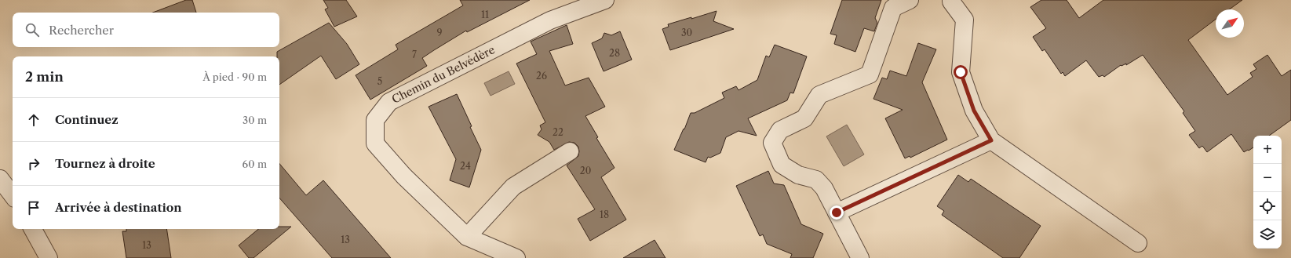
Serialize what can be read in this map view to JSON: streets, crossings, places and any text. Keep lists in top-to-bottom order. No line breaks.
{"streets":{"street":["Chemin du Belvédère"]},"house_numbers":["11","9","30","28","7","26","5","22","24","20","18","13","13"],"north":"top right","page":{"search":"Rechercher","heading":["2 min","À pied · 90 m"],"list":[["Continuez","30 m"],["Tournez à droite","60 m"],"Arrivée à destination"],"map_buttons":["+","−"]}}
